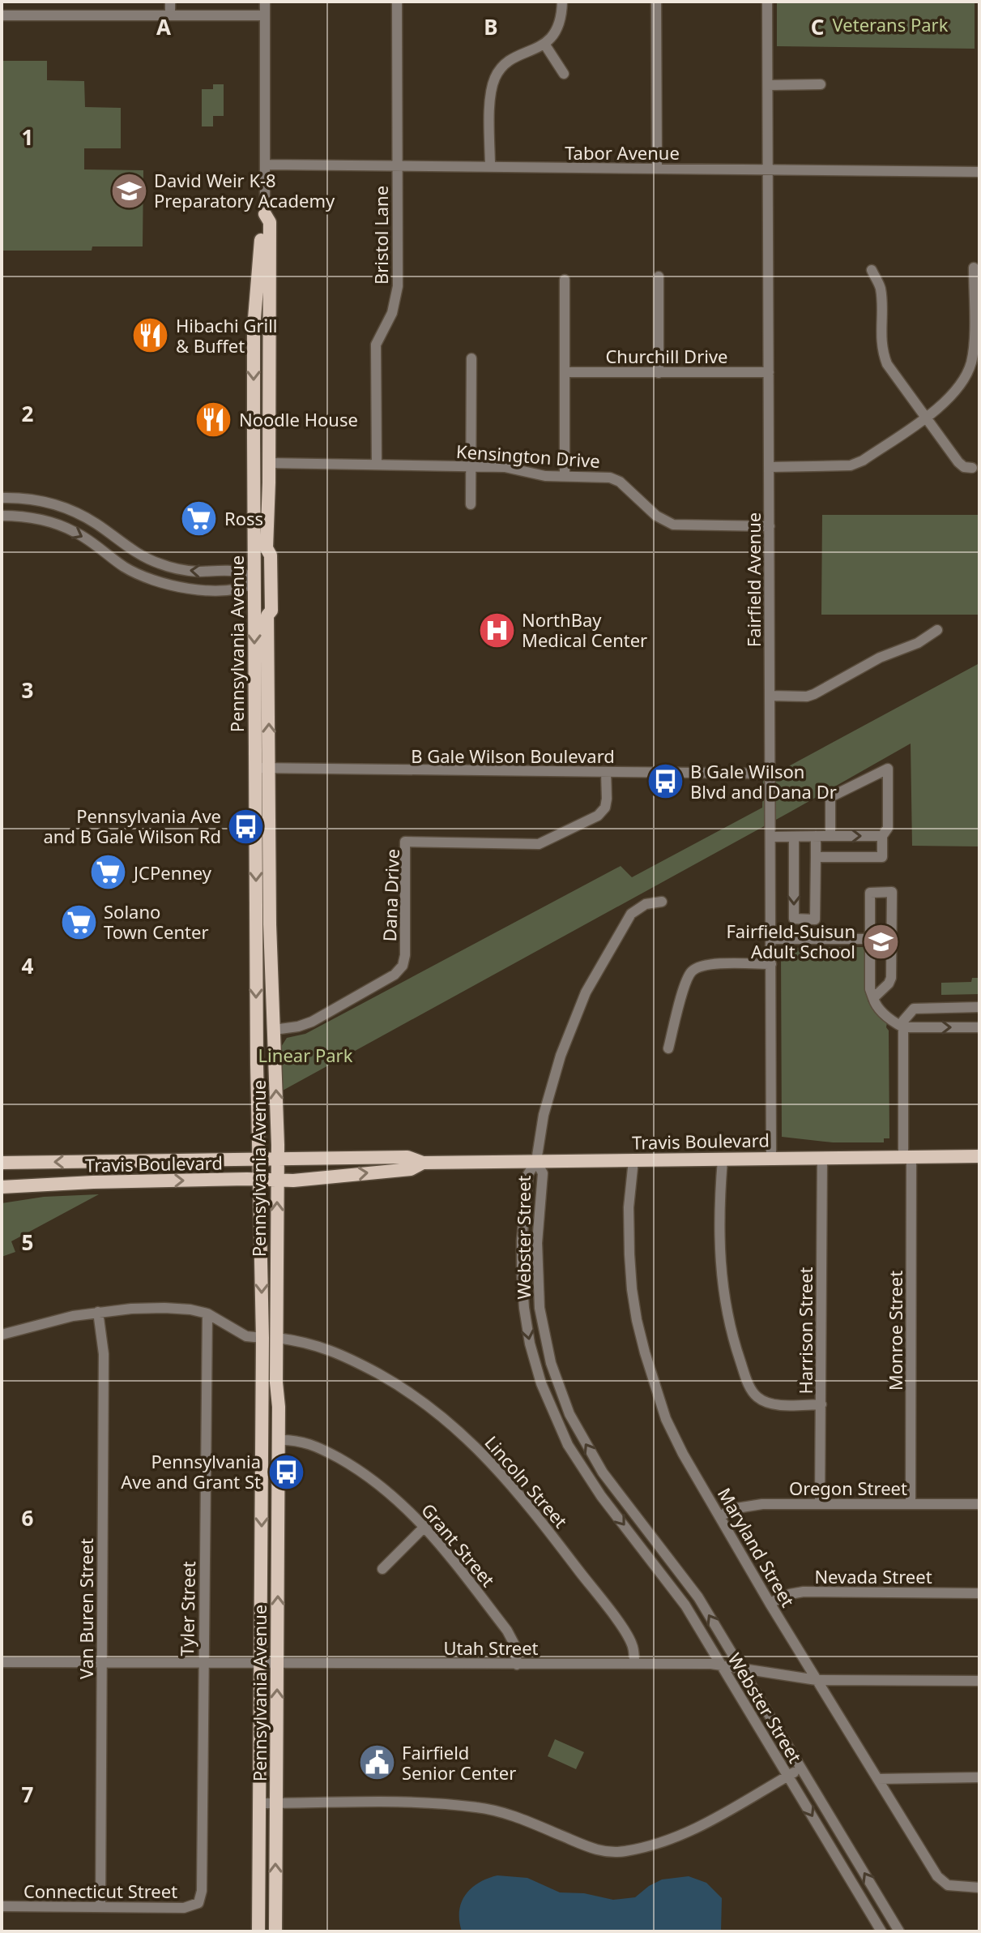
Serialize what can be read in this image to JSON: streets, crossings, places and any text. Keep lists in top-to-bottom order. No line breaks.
{"streets":{"main road":["Pennsylvania Avenue","Travis Boulevard"],"street":["Tabor Avenue","Bristol Lane","Churchill Drive","Kensington Drive","Fairfield Avenue","B Gale Wilson Boulevard","Dana Drive","Webster Street","Harrison Street","Monroe Street","Lincoln Street","Oregon Street","Grant Street","Maryland Street","Nevada Street","Van Buren Street","Tyler Street","Utah Street","Connecticut Street"]},"crossings":[["Tabor Avenue","Bristol Lane"],["Tabor Avenue","Fairfield Avenue"],["Tabor Avenue","Pennsylvania Avenue"],["Bristol Lane","Kensington Drive"],["Churchill Drive","Fairfield Avenue"],["Kensington Drive","Fairfield Avenue"],["Kensington Drive","Pennsylvania Avenue"],["Fairfield Avenue","B Gale Wilson Boulevard"],["Fairfield Avenue","Travis Boulevard"],["Pennsylvania Avenue","B Gale Wilson Boulevard"],["Pennsylvania Avenue","Dana Drive"],["Pennsylvania Avenue","Travis Boulevard"],["Pennsylvania Avenue","Lincoln Street"],["Pennsylvania Avenue","Grant Street"],["Pennsylvania Avenue","Utah Street"],["B Gale Wilson Boulevard","Dana Drive"],["Travis Boulevard","Webster Street"],["Travis Boulevard","Harrison Street"],["Travis Boulevard","Monroe Street"],["Travis Boulevard","Maryland Street"],["Webster Street","Utah Street"],["Harrison Street","Oregon Street"],["Monroe Street","Oregon Street"],["Lincoln Street","Utah Street"],["Oregon Street","Maryland Street"],["Grant Street","Utah Street"],["Maryland Street","Nevada Street"],["Maryland Street","Utah Street"],["Van Buren Street","Utah Street"],["Van Buren Street","Connecticut Street"],["Tyler Street","Utah Street"],["Tyler Street","Connecticut Street"]],"parks":["Veterans Park","Linear Park"],"places":{"school or university":["David Weir K-8 Preparatory Academy","Fairfield-Suisun Adult School"],"restaurant":["Hibachi Grill & Buffet","Noodle House"],"supermarket":["Ross","JCPenney","Solano Town Center"],"hospital":["NorthBay Medical Center"],"bus stop":["B Gale Wilson Blvd and Dana Dr","Pennsylvania Ave and B Gale Wilson Rd","Pennsylvania Ave and Grant St"],"public building":["Fairfield Senior Center"]},"grid":{"columns":["A","B","C"],"rows":["1","2","3","4","5","6","7"]}}
